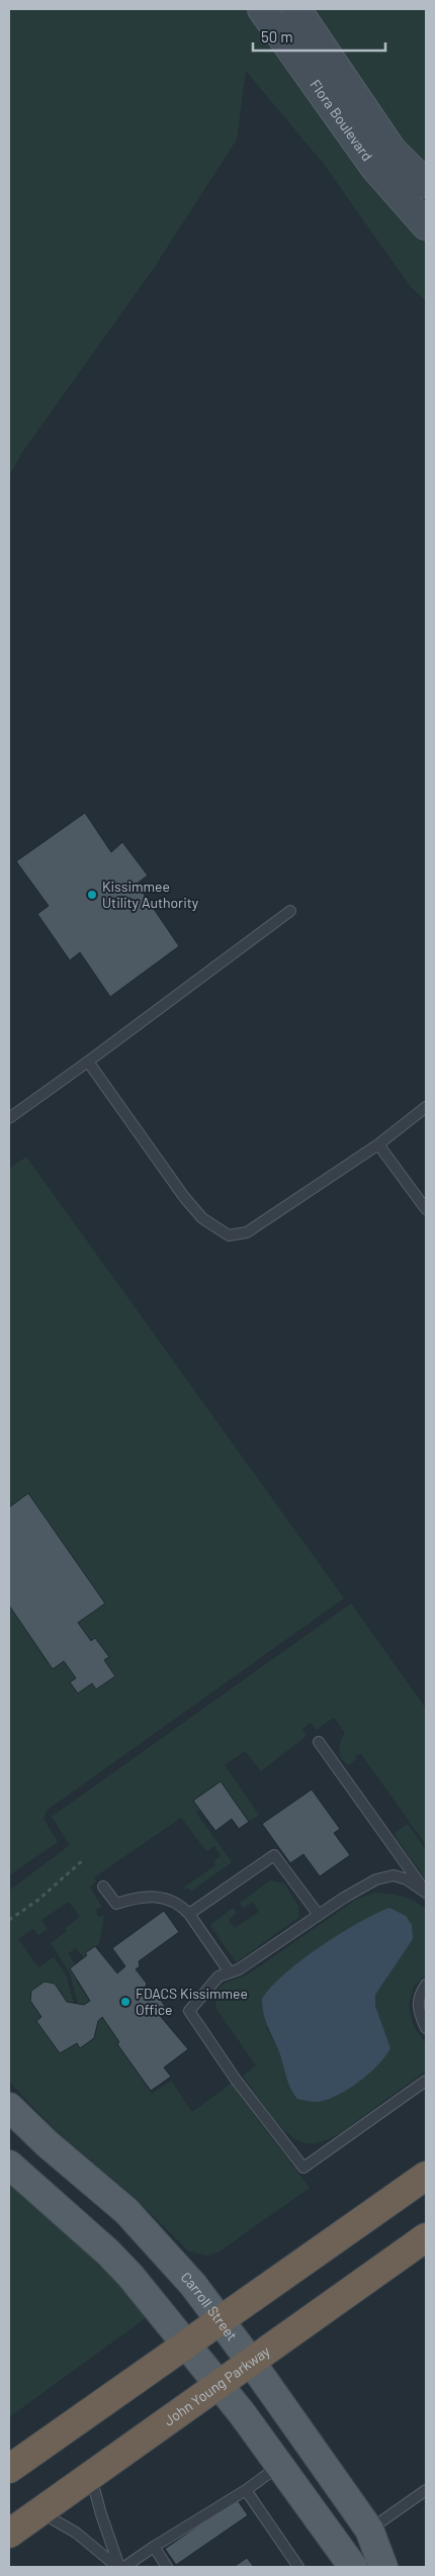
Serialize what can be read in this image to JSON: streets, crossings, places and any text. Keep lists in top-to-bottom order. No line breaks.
{"streets":{"highway":["John Young Parkway"],"main road":["Carroll Street"],"street":["Flora Boulevard"]},"crossings":[["Carroll Street","John Young Parkway"]],"places":["Kissimmee Utility Authority","FDACS Kissimmee Office"],"scale_bar":"50 m"}
